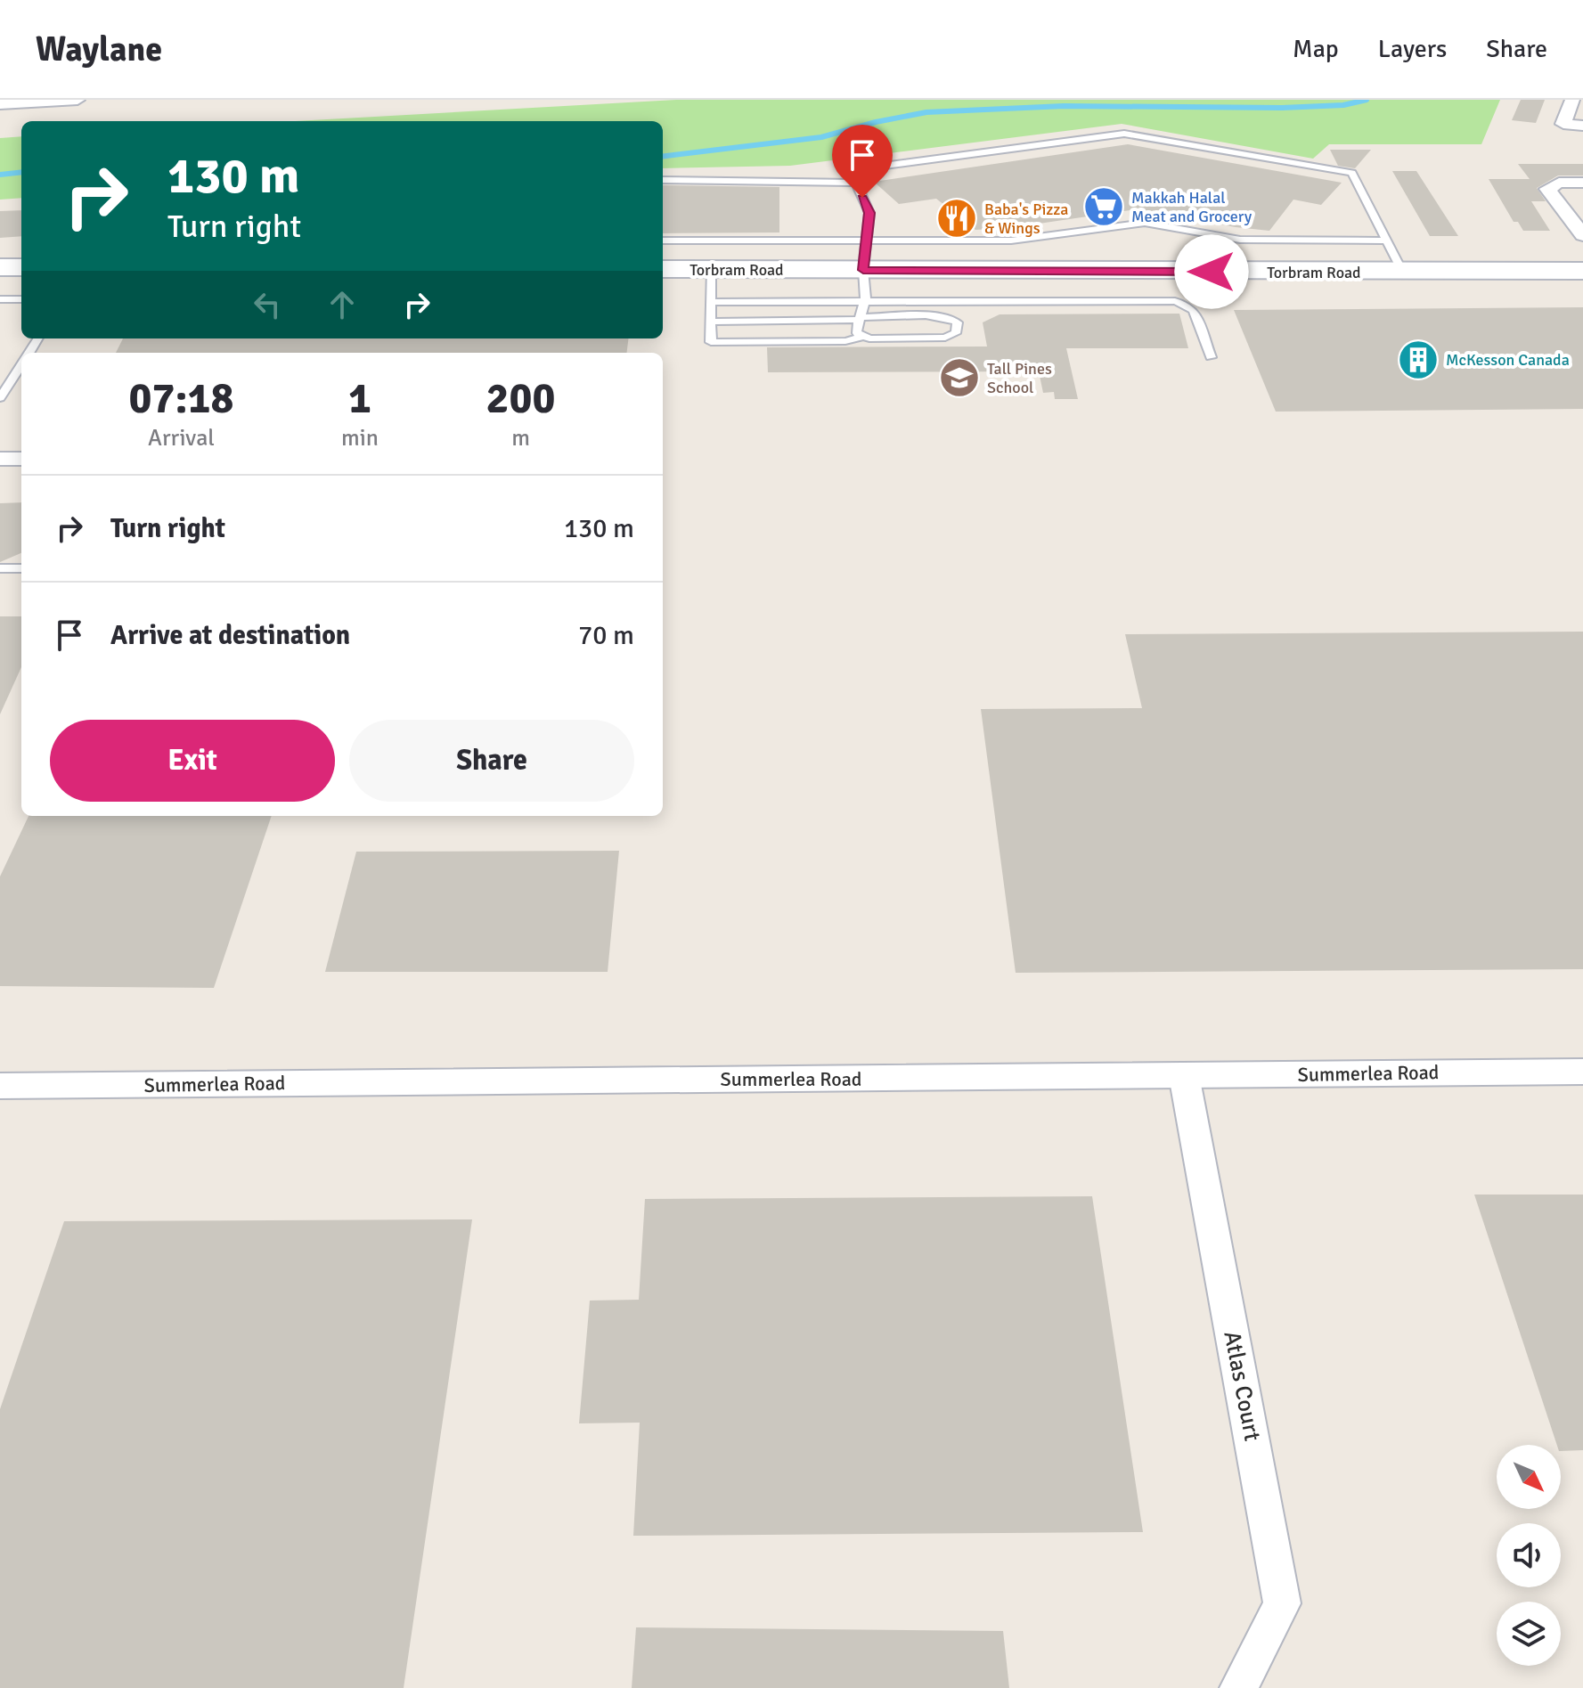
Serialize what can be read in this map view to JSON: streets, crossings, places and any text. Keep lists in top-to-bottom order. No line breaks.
{"streets":{"main road":["Torbram Road"],"street":["Summerlea Road","Atlas Court"]},"crossings":[["Summerlea Road","Atlas Court"]],"places":{"supermarket":["Makkah Halal Meat and Grocery"],"restaurant":["Baba's Pizza & Wings"],"building":["McKesson Canada"],"school or university":["Tall Pines School"]},"north":"bottom right","page":{"header":"Waylane","nav":["Map","Layers","Share"],"turn":["130 m","Turn right"],"eta":["07:18","Arrival","1","min","200","m"],"list":[{"name":"Turn right","value":"130 m"},{"name":"Arrive at destination","value":"70 m"}],"buttons":["Exit","Share"]}}
